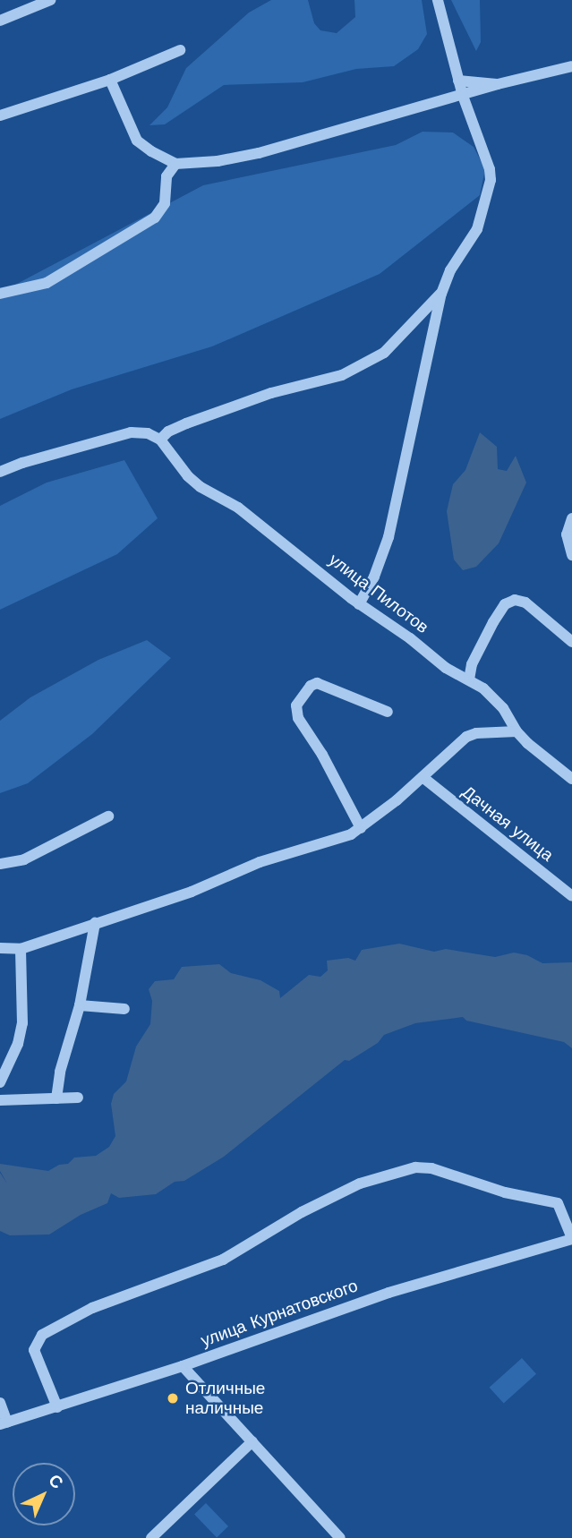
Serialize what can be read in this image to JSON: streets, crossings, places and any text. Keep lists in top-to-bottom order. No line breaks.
{"streets":{"street":["улица Пилотов","Дачная улица","улица Курнатовского"]},"places":["Отличные наличные"],"north":"top right"}
